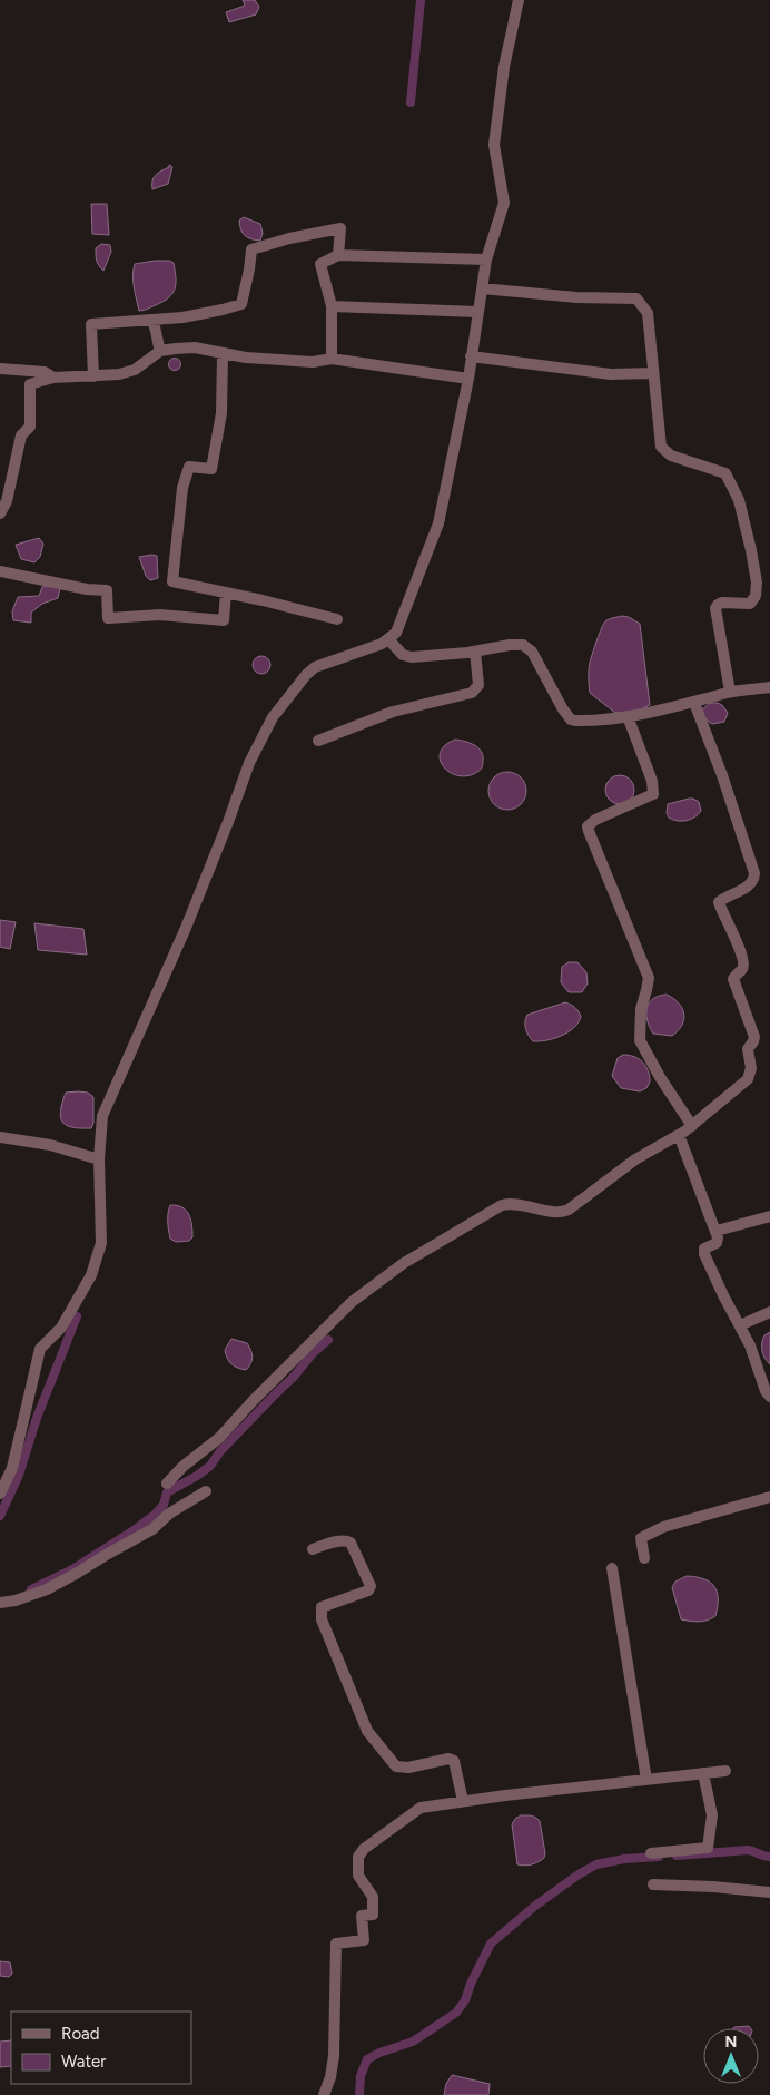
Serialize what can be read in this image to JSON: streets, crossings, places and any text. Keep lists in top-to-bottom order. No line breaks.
{"legend":["Road","Water"],"north":"top"}
